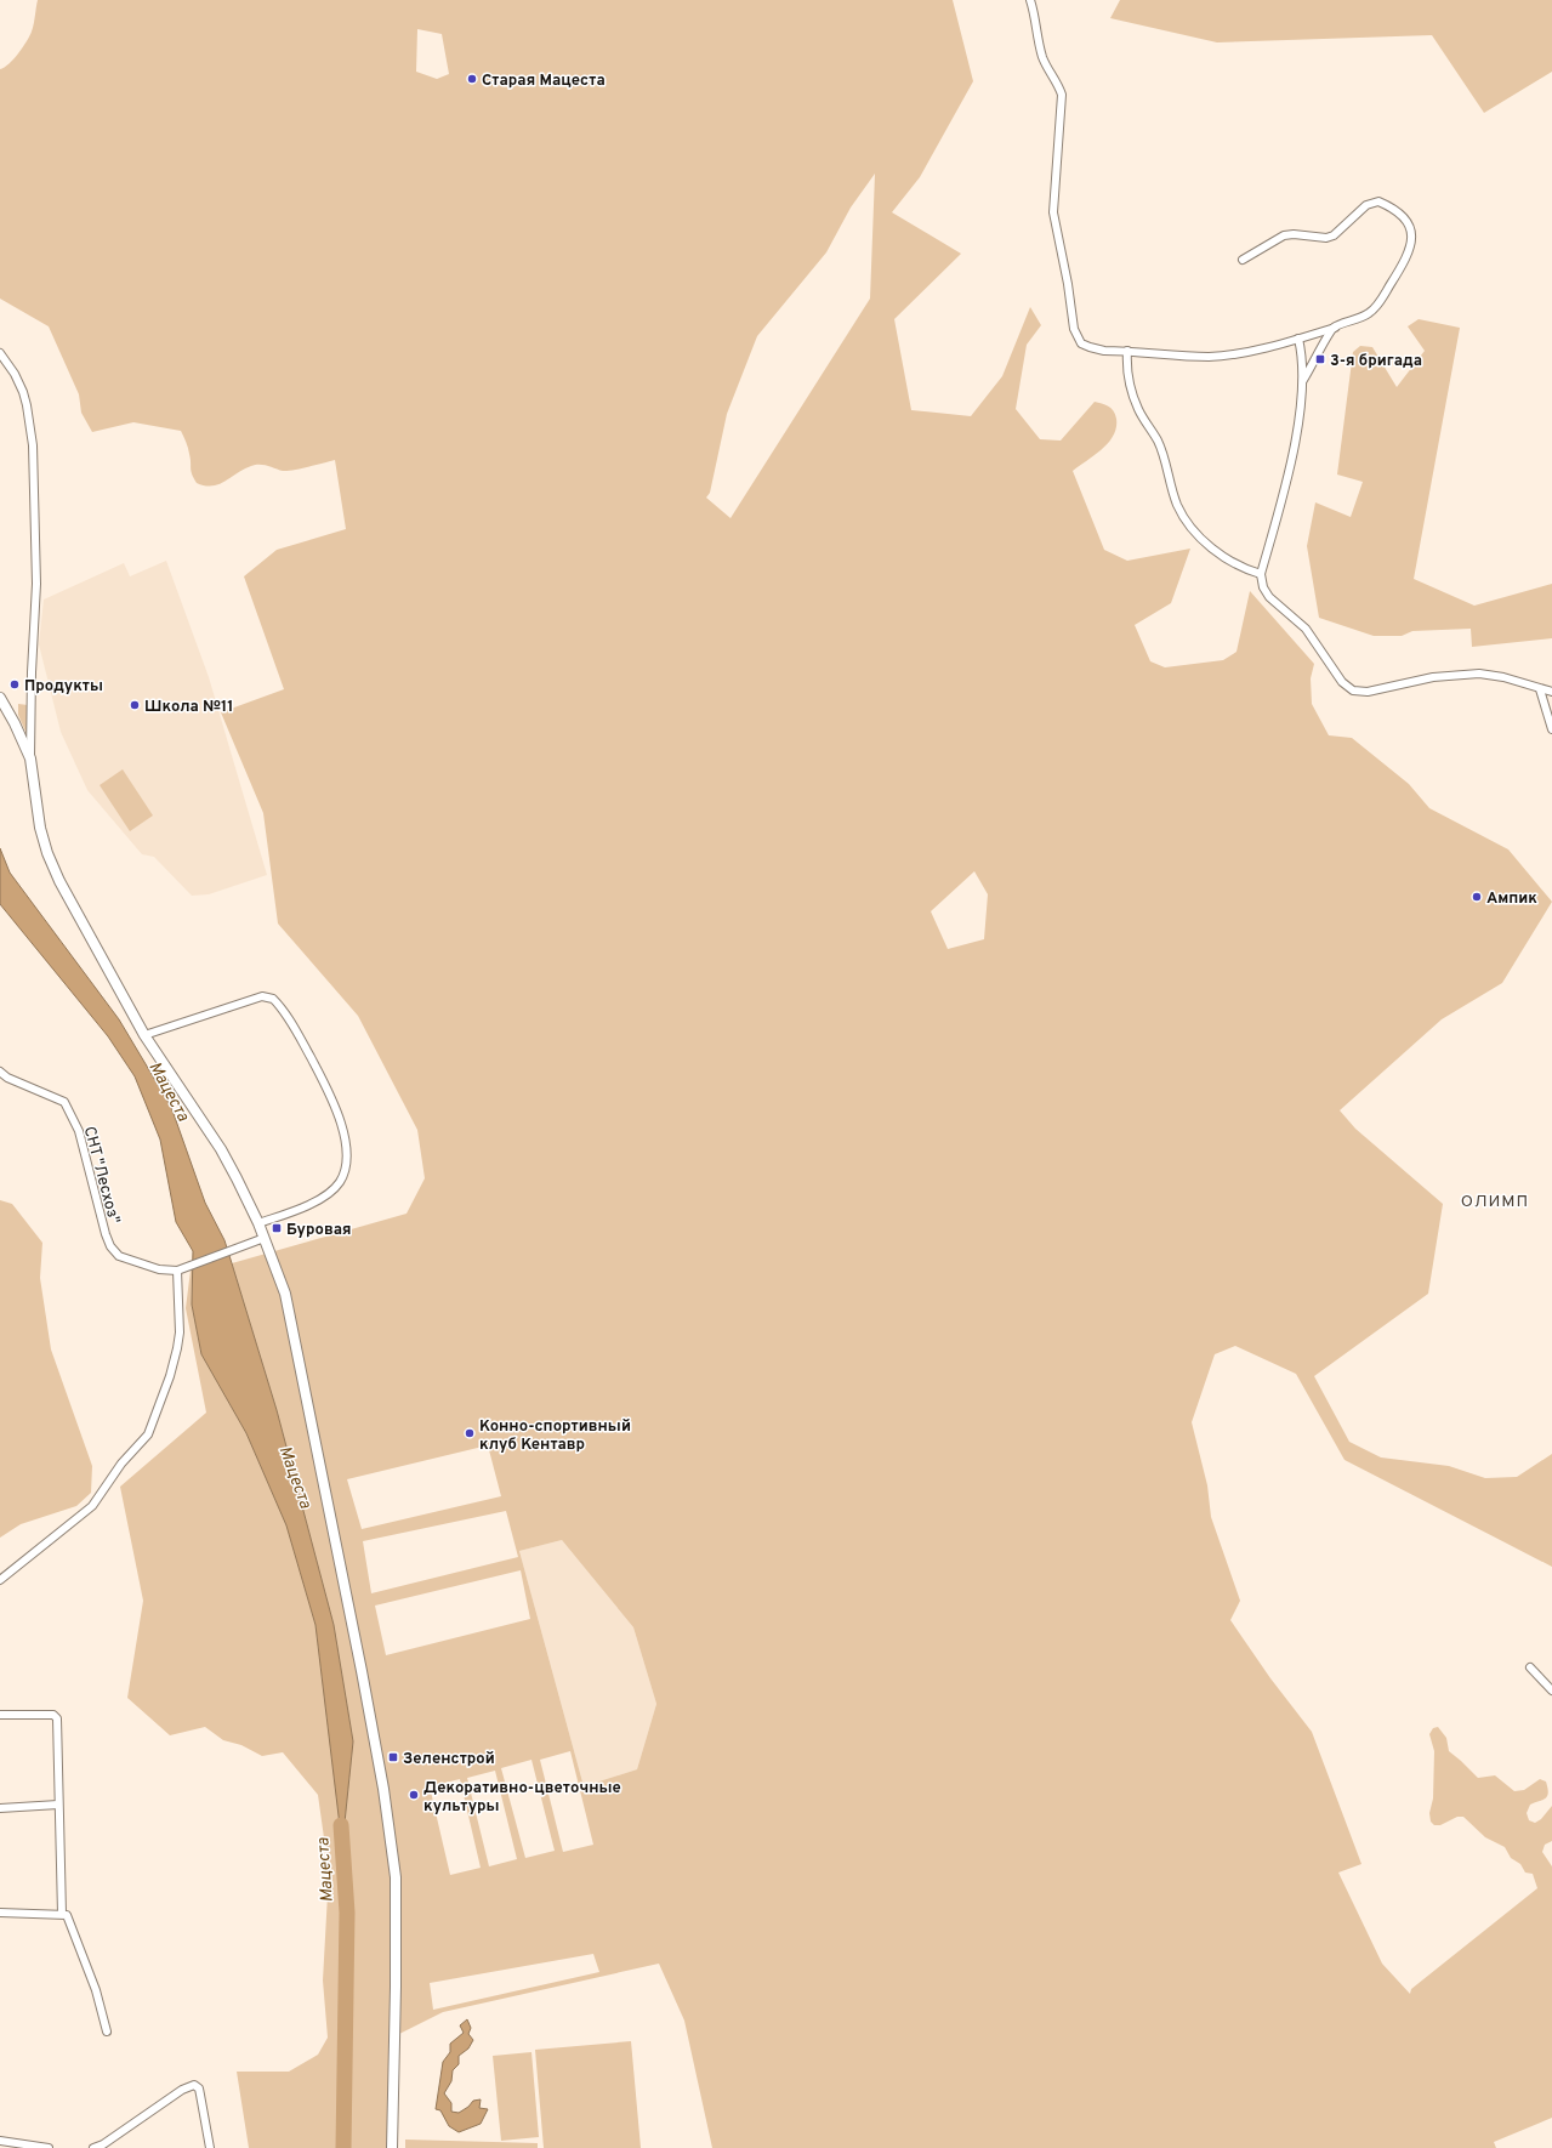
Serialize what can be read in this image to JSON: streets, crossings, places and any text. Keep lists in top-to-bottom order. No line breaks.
{"streets":{"street":["СНТ \"Лесхоз\""]},"districts":["ОЛИМП"],"water":["Мацеста"],"places":{"other":["Старая Мацеста","Продукты","Школа №11","Ампик","Конно-спортивный клуб Кентавр","Декоративно-цветочные культуры"],"transit":["3-я бригада","Буровая","Зеленстрой"]}}
